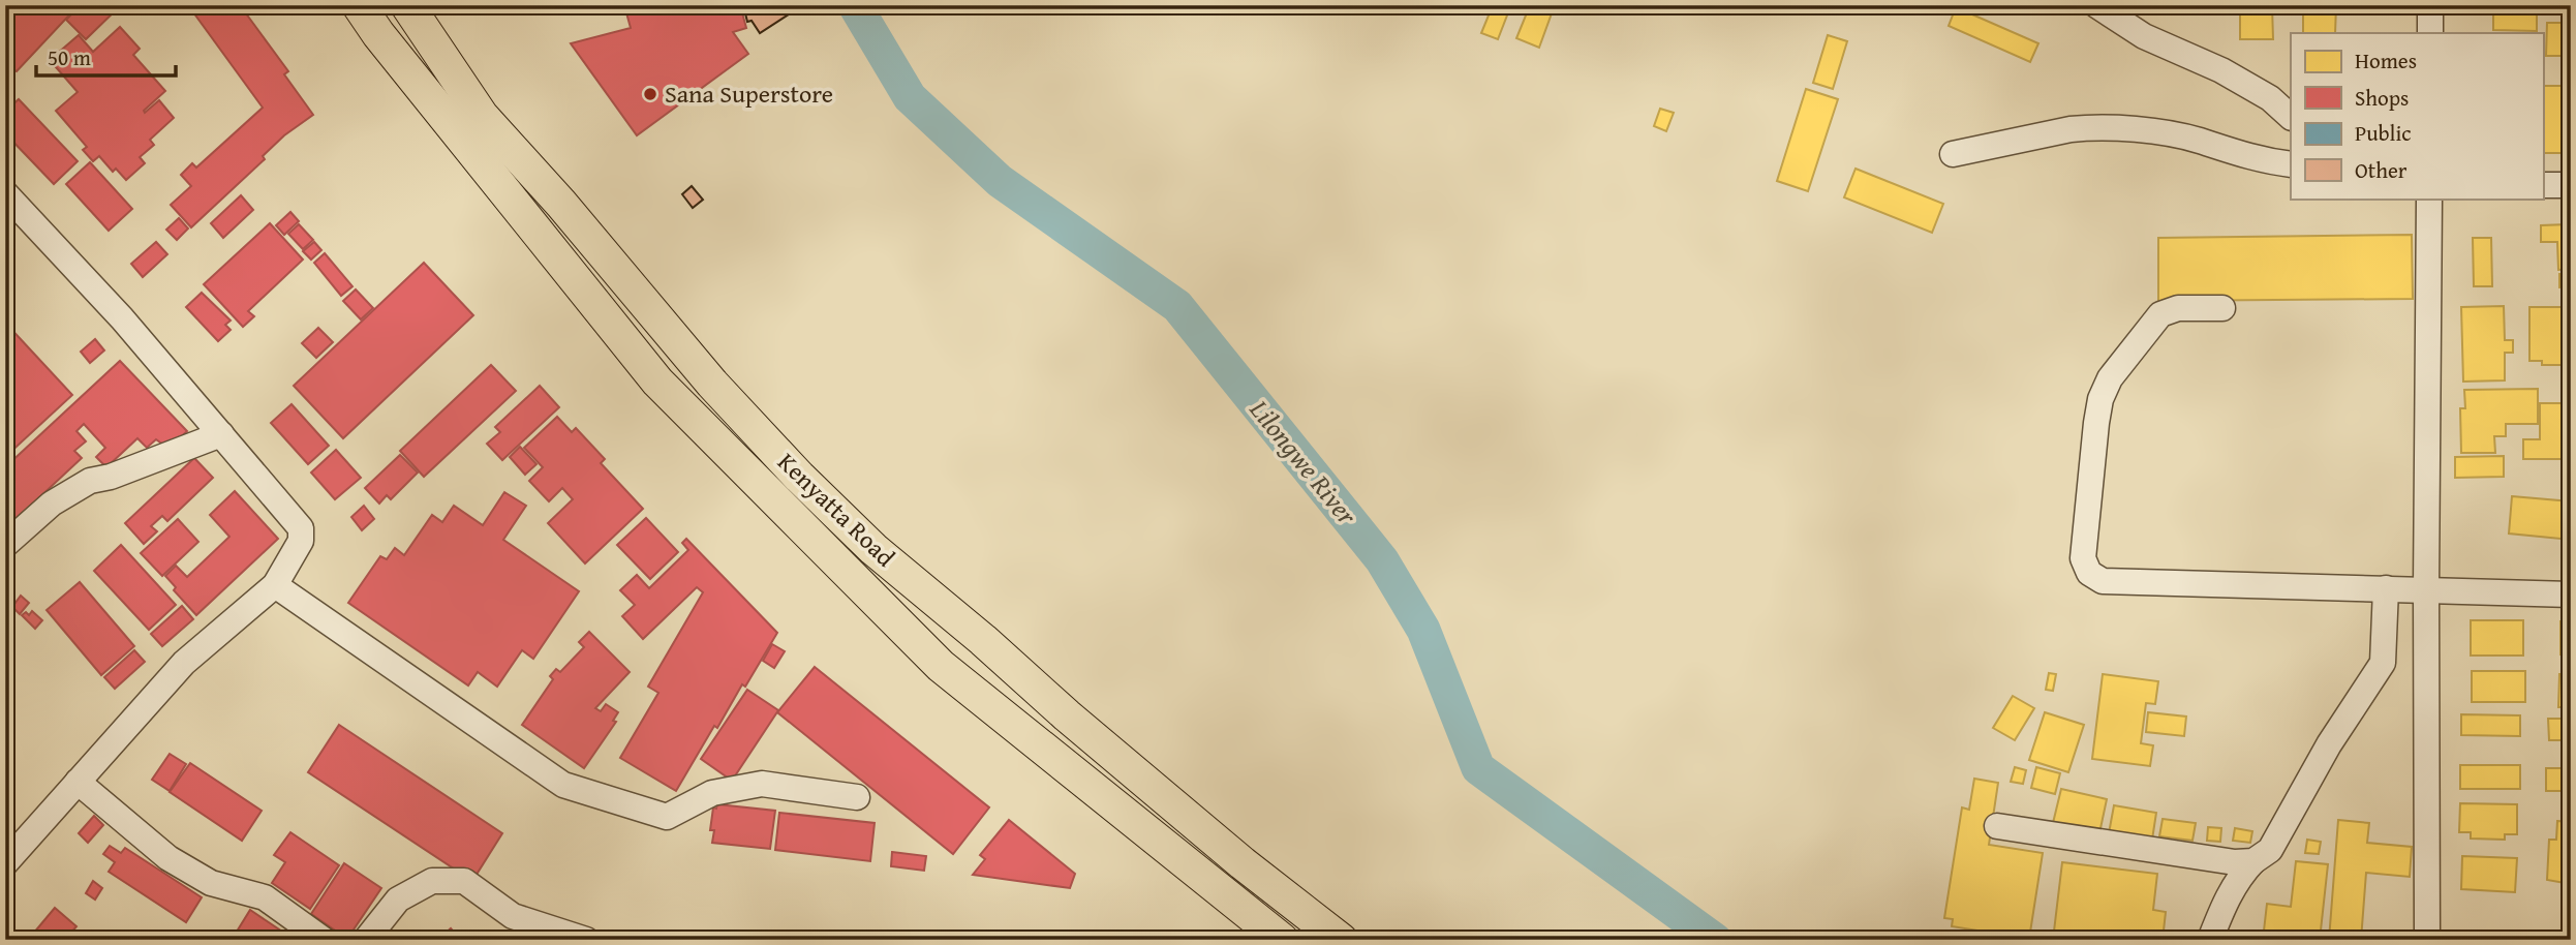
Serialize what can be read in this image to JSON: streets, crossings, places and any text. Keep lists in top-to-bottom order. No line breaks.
{"streets":{"main road":["Kenyatta Road"]},"water":["Lilongwe River"],"places":["Sana Superstore"],"legend":["Homes","Shops","Public","Other"],"scale_bar":"50 m"}
